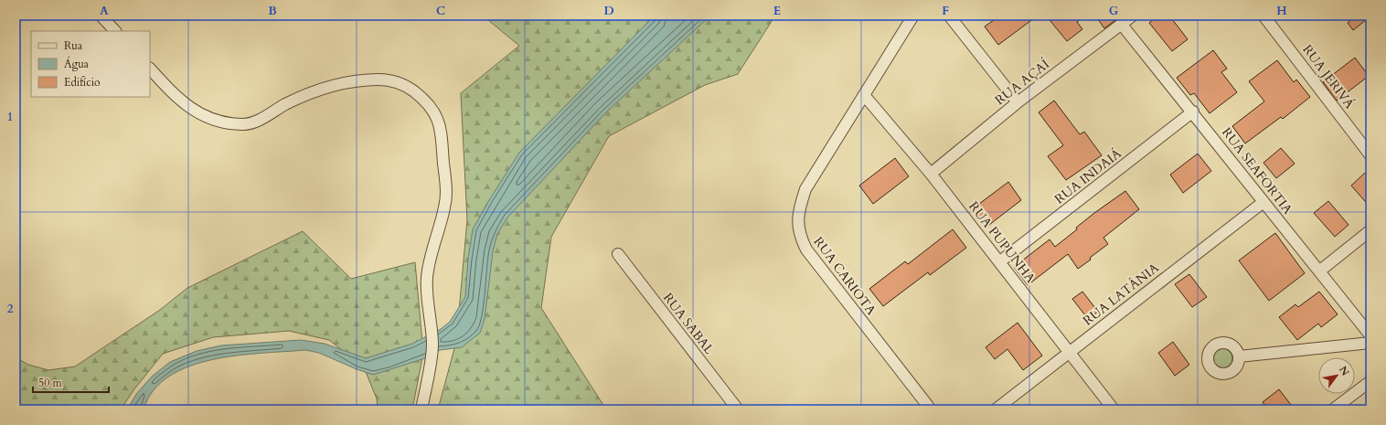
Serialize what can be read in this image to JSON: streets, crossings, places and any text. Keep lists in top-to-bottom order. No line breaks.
{"streets":{"street":["RUA JERIVÁ","RUA AÇAÍ","RUA SEAFORTIA","RUA INDAIÁ","RUA PUPUNHA","RUA CARIOTA","RUA LATÂNIA","RUA SABAL"]},"crossings":[["RUA AÇAÍ","RUA SEAFORTIA"],["RUA AÇAÍ","RUA PUPUNHA"],["RUA SEAFORTIA","RUA INDAIÁ"],["RUA SEAFORTIA","RUA LATÂNIA"],["RUA INDAIÁ","RUA PUPUNHA"],["RUA PUPUNHA","RUA CARIOTA"],["RUA PUPUNHA","RUA LATÂNIA"]],"legend":["Rua","Água","Edifício"],"scale_bar":"50 m","north":"top right","grid":{"columns":["A","B","C","D","E","F","G","H"],"rows":["1","2"]}}
